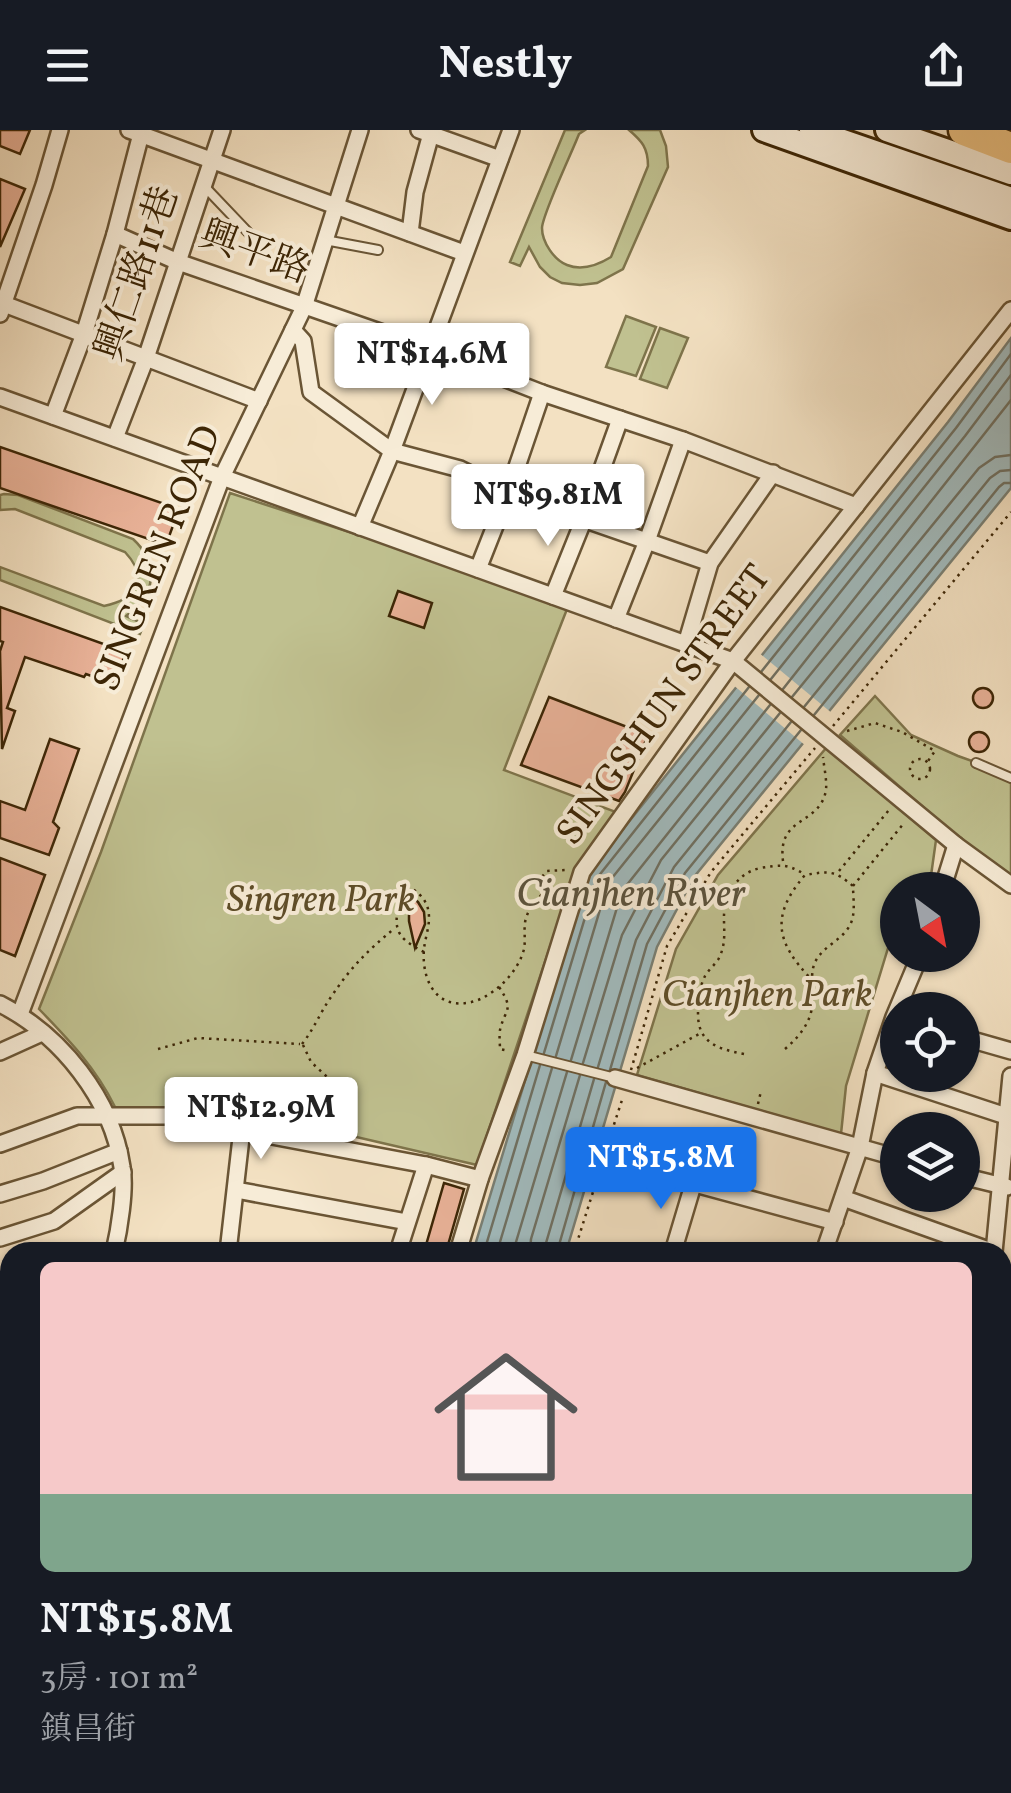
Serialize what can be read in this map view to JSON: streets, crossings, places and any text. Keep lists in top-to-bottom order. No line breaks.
{"streets":{"street":["興平路","興仁路11巷","SINGREN ROAD","SINGSHUN STREET"]},"crossings":[["興平路","興仁路11巷"],["興平路","SINGREN ROAD"],["興平路","SINGSHUN STREET"]],"water":["Cianjhen River"],"parks":["Singren Park","Cianjhen Park"],"north":"bottom right","page":{"header":"Nestly","price":["NT$14.6M","NT$9.81M","NT$12.9M","NT$15.8M"],"list":[{"name":"NT$15.8M","note":"3房 · 101 m² · 鎮昌街"}]}}
